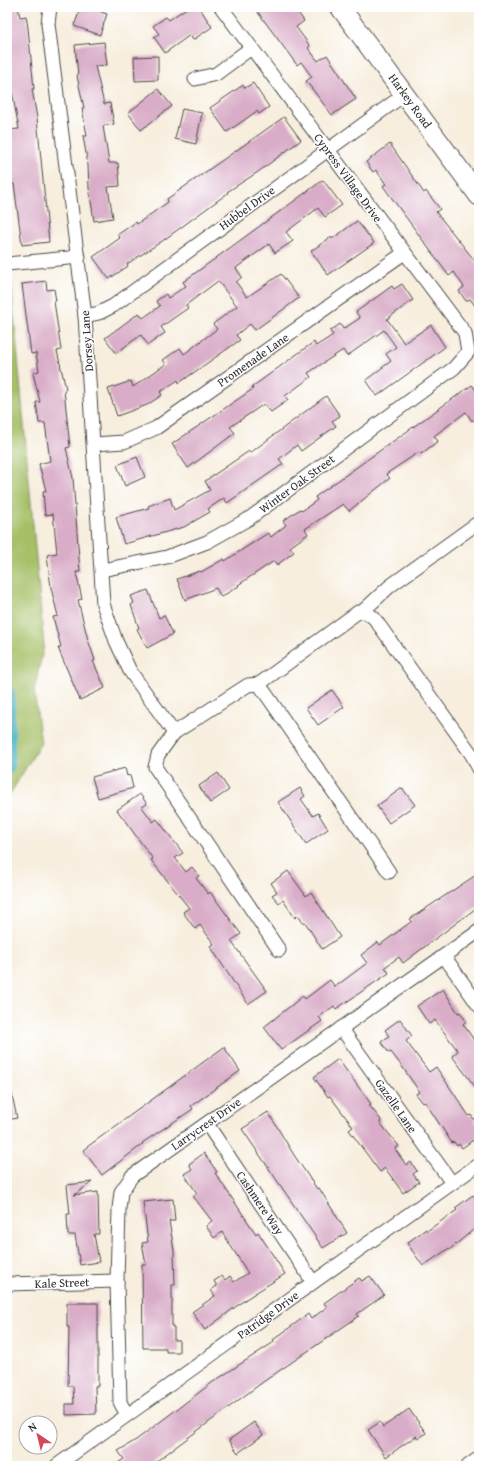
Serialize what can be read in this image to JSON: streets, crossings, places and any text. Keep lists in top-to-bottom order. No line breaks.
{"streets":{"street":["Harkey Road","Cypress Village Drive","Hubbel Drive","Dorsey Lane","Promenade Lane","Winter Oak Street","Gazelle Lane","Larrycrest Drive","Cashmere Way","Kale Street","Patridge Drive"]},"crossings":[["Harkey Road","Hubbel Drive"],["Cypress Village Drive","Hubbel Drive"],["Cypress Village Drive","Promenade Lane"],["Cypress Village Drive","Winter Oak Street"],["Hubbel Drive","Dorsey Lane"],["Dorsey Lane","Promenade Lane"],["Dorsey Lane","Winter Oak Street"],["Gazelle Lane","Larrycrest Drive"],["Gazelle Lane","Patridge Drive"],["Larrycrest Drive","Cashmere Way"],["Larrycrest Drive","Kale Street"],["Larrycrest Drive","Patridge Drive"],["Cashmere Way","Patridge Drive"]],"north":"top left"}
